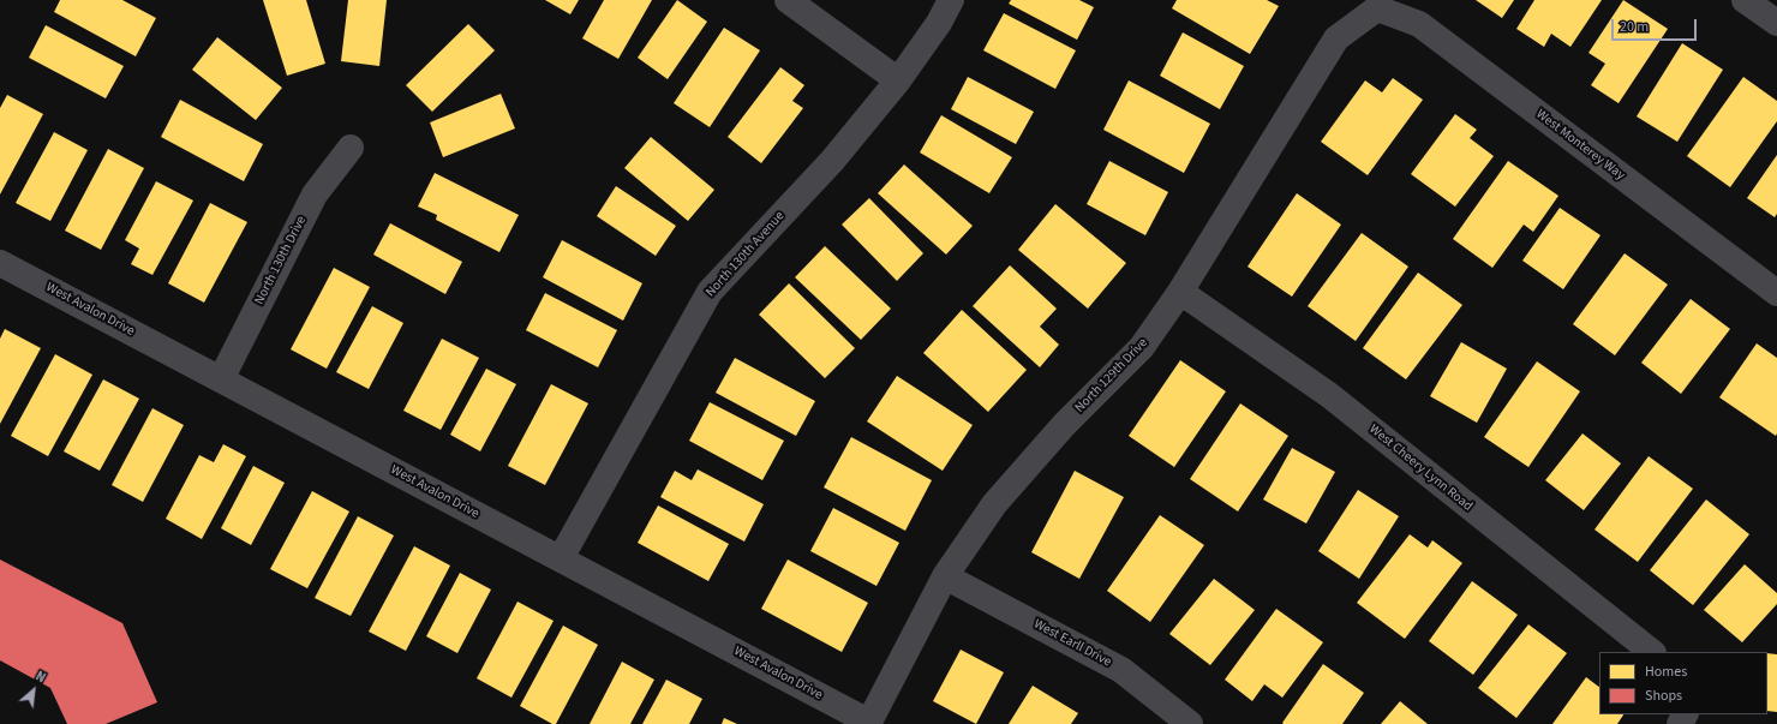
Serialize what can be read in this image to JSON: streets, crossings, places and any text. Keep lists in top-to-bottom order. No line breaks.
{"streets":{"street":["West Monterey Way","North 130th Avenue","North 130th Drive","West Avalon Drive","North 129th Drive","West Cheery Lynn Road","West Earll Drive"]},"crossings":[["West Monterey Way","North 129th Drive"],["North 130th Avenue","West Avalon Drive"],["North 130th Drive","West Avalon Drive"],["West Avalon Drive","North 129th Drive"],["North 129th Drive","West Cheery Lynn Road"],["North 129th Drive","West Earll Drive"]],"legend":["Homes","Shops"],"scale_bar":"20 m","north":"top right"}
